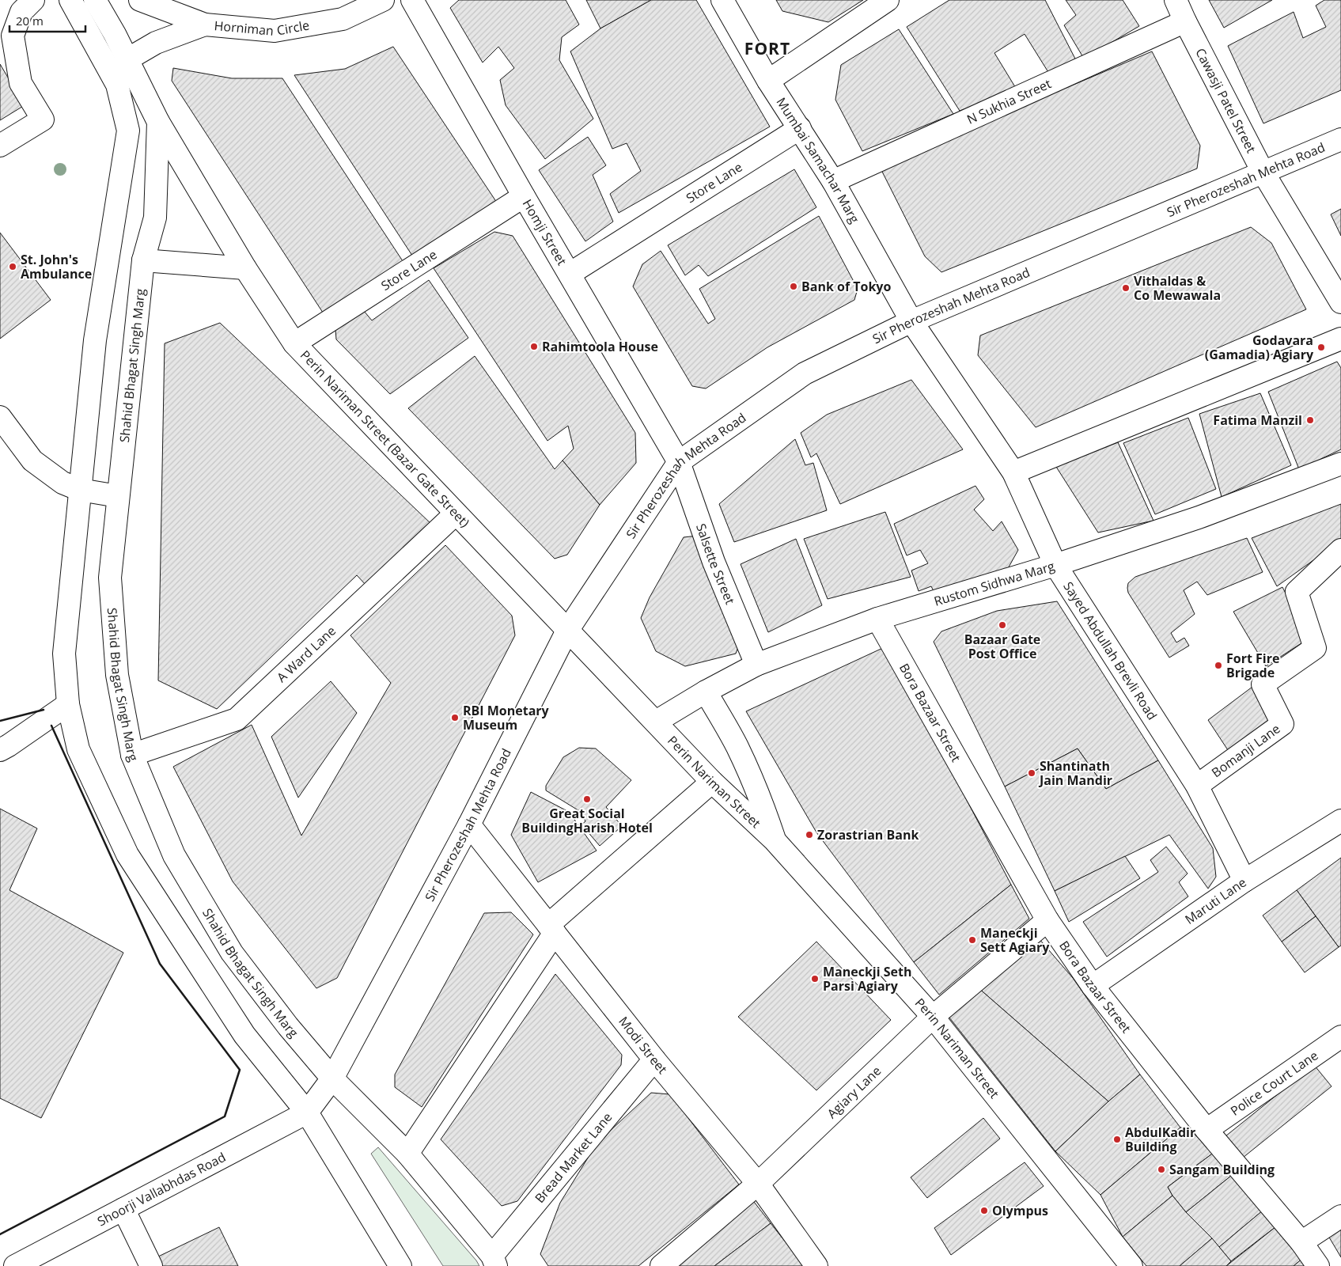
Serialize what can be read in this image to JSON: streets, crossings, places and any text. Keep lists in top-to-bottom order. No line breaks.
{"streets":{"street":["Horniman Circle","N Sukhia Street","Cawasji Patel Street","Mumbai Samachar Marg","Sir Pherozeshah Mehta Road","Store Lane","Homji Street","Shahid Bhagat Singh Marg","Perin Nariman Street (Bazar Gate Street)","Salsette Street","Rustom Sidhwa Marg","Sayed Abdullah Brevli Road","A Ward Lane","Bora Bazaar Street","Bomanji Lane","Perin Nariman Street","Maruti Lane","Modi Street","Police Court Lane","Agiary Lane","Bread Market Lane","Shoorji Vallabhdas Road"]},"crossings":[["N Sukhia Street","Cawasji Patel Street"],["N Sukhia Street","Mumbai Samachar Marg"],["Cawasji Patel Street","Sir Pherozeshah Mehta Road"],["Mumbai Samachar Marg","Sir Pherozeshah Mehta Road"],["Mumbai Samachar Marg","Store Lane"],["Mumbai Samachar Marg","Sayed Abdullah Brevli Road"],["Sir Pherozeshah Mehta Road","Homji Street"],["Sir Pherozeshah Mehta Road","Shahid Bhagat Singh Marg"],["Sir Pherozeshah Mehta Road","Perin Nariman Street (Bazar Gate Street)"],["Sir Pherozeshah Mehta Road","Salsette Street"],["Sir Pherozeshah Mehta Road","Sayed Abdullah Brevli Road"],["Sir Pherozeshah Mehta Road","Modi Street"],["Sir Pherozeshah Mehta Road","Shoorji Vallabhdas Road"],["Store Lane","Homji Street"],["Store Lane","Perin Nariman Street (Bazar Gate Street)"],["Homji Street","Salsette Street"],["Shahid Bhagat Singh Marg","Perin Nariman Street (Bazar Gate Street)"],["Shahid Bhagat Singh Marg","A Ward Lane"],["Shahid Bhagat Singh Marg","Bread Market Lane"],["Perin Nariman Street (Bazar Gate Street)","Rustom Sidhwa Marg"],["Perin Nariman Street (Bazar Gate Street)","A Ward Lane"],["Perin Nariman Street (Bazar Gate Street)","Perin Nariman Street"],["Salsette Street","Rustom Sidhwa Marg"],["Rustom Sidhwa Marg","Sayed Abdullah Brevli Road"],["Rustom Sidhwa Marg","Bora Bazaar Street"],["Rustom Sidhwa Marg","Perin Nariman Street"],["Sayed Abdullah Brevli Road","Bomanji Lane"],["Sayed Abdullah Brevli Road","Maruti Lane"],["Bora Bazaar Street","Maruti Lane"],["Bora Bazaar Street","Police Court Lane"],["Bora Bazaar Street","Agiary Lane"],["Perin Nariman Street","Agiary Lane"],["Modi Street","Agiary Lane"],["Modi Street","Bread Market Lane"]],"districts":["FORT"],"places":["St. John's Ambulance","Bank of Tokyo","Vithaldas & Co Mewawala","Rahimtoola House","Godavara (Gamadia) Agiary","Fatima Manzil","Bazaar Gate Post Office","Fort Fire Brigade","RBI Monetary Museum","Shantinath Jain Mandir","Great Social BuildingHarish Hotel","Zorastrian Bank","Maneckji Sett Agiary","Maneckji Seth Parsi Agiary","AbdulKadir Building","Sangam Building","Olympus"],"scale_bar":"20 m"}
